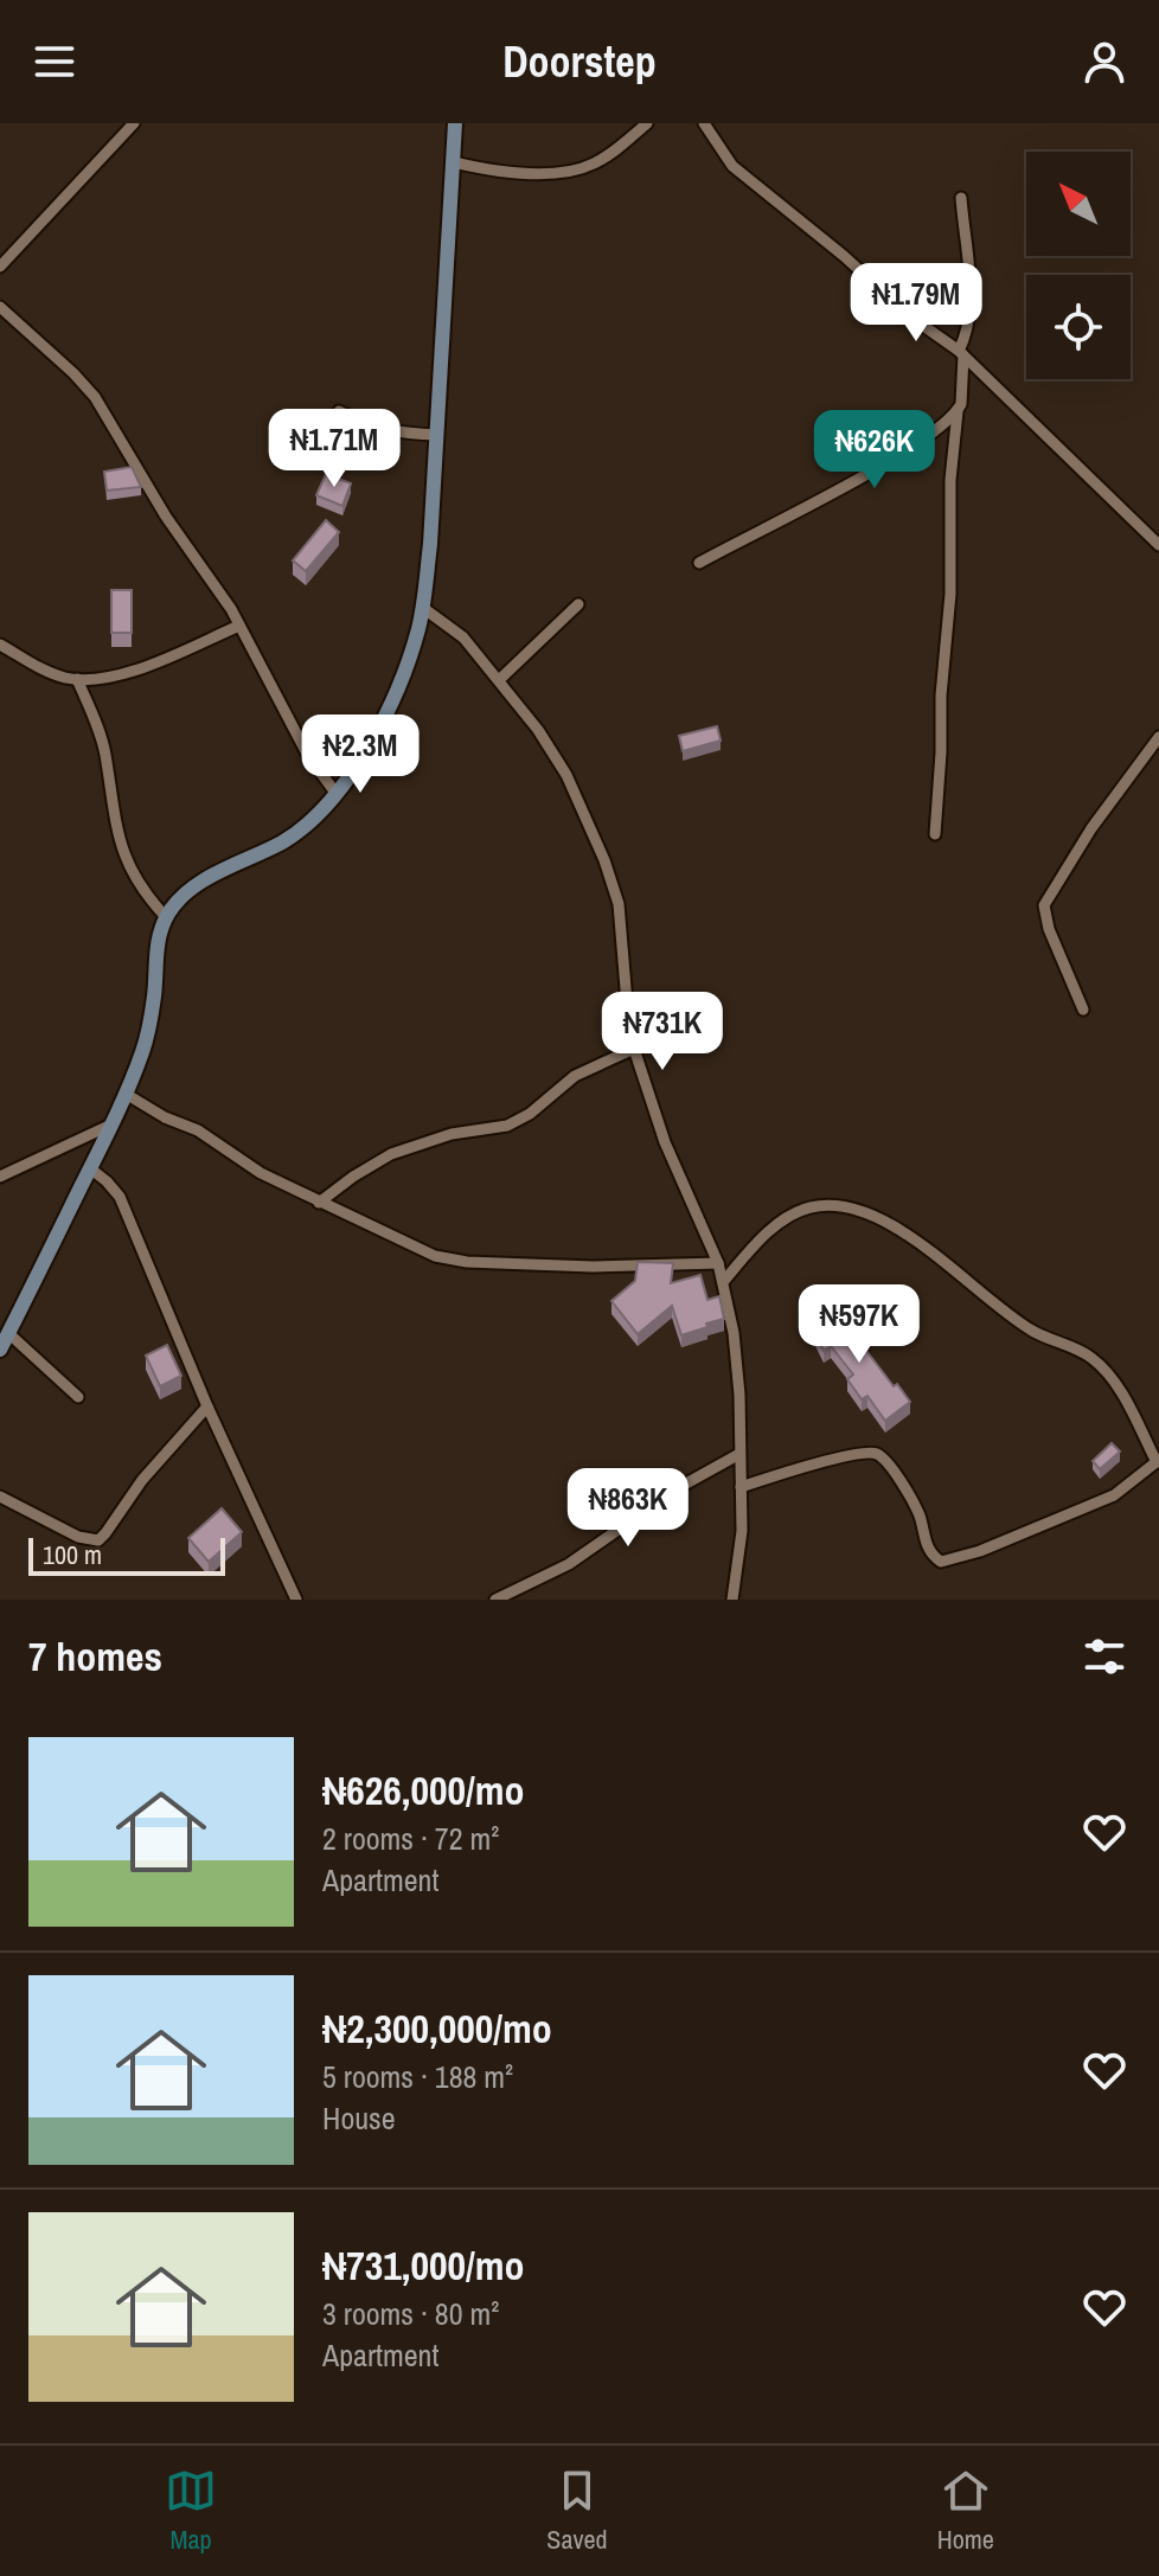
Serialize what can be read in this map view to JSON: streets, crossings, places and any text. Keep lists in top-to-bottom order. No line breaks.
{"scale_bar":"100 m","north":"top left","page":{"header":"Doorstep","price":["₦1.79M","₦1.71M","₦626K","₦2.3M","₦731K","₦597K","₦863K"],"scale":"100 m","heading":"7 homes","list":[{"name":"₦626,000/mo","note":"2 rooms · 72 m² · Apartment"},{"name":"₦2,300,000/mo","note":"5 rooms · 188 m² · House"},{"name":"₦731,000/mo","note":"3 rooms · 80 m² · Apartment"}],"tabs":["Map","Saved","Home"]}}
